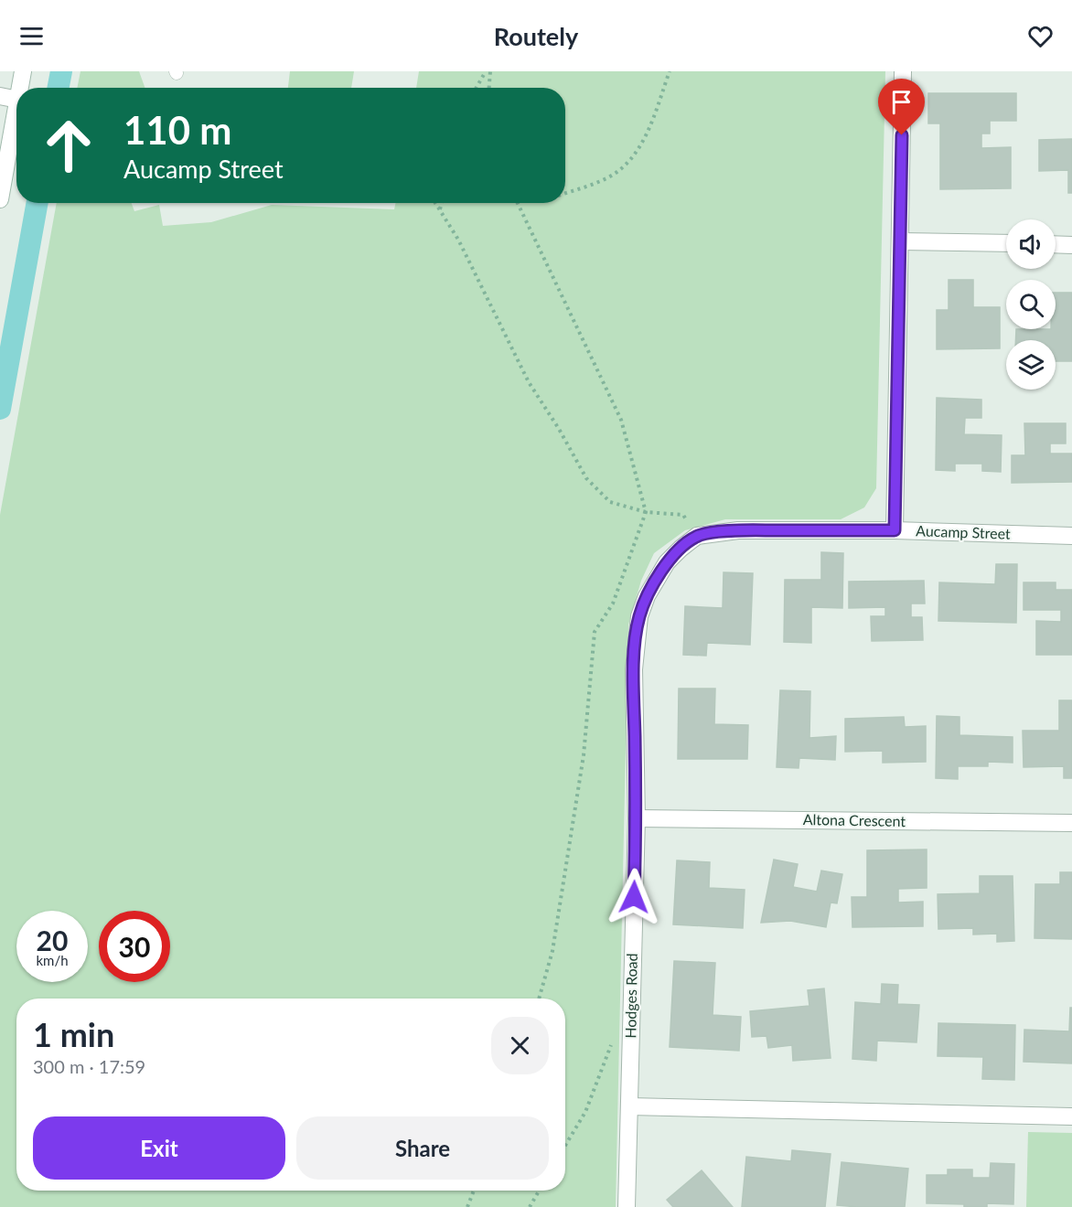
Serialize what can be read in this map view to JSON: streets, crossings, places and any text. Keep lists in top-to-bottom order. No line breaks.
{"streets":{"street":["Aucamp Street","Altona Crescent","Hodges Road"]},"crossings":[["Aucamp Street","Hodges Road"],["Altona Crescent","Hodges Road"]],"page":{"header":"Routely","turn":["110 m","Aucamp Street"],"speed":"20 km/h","limit":"30","heading":["1 min","300 m · 17:59"],"buttons":["Exit","Share"]}}
